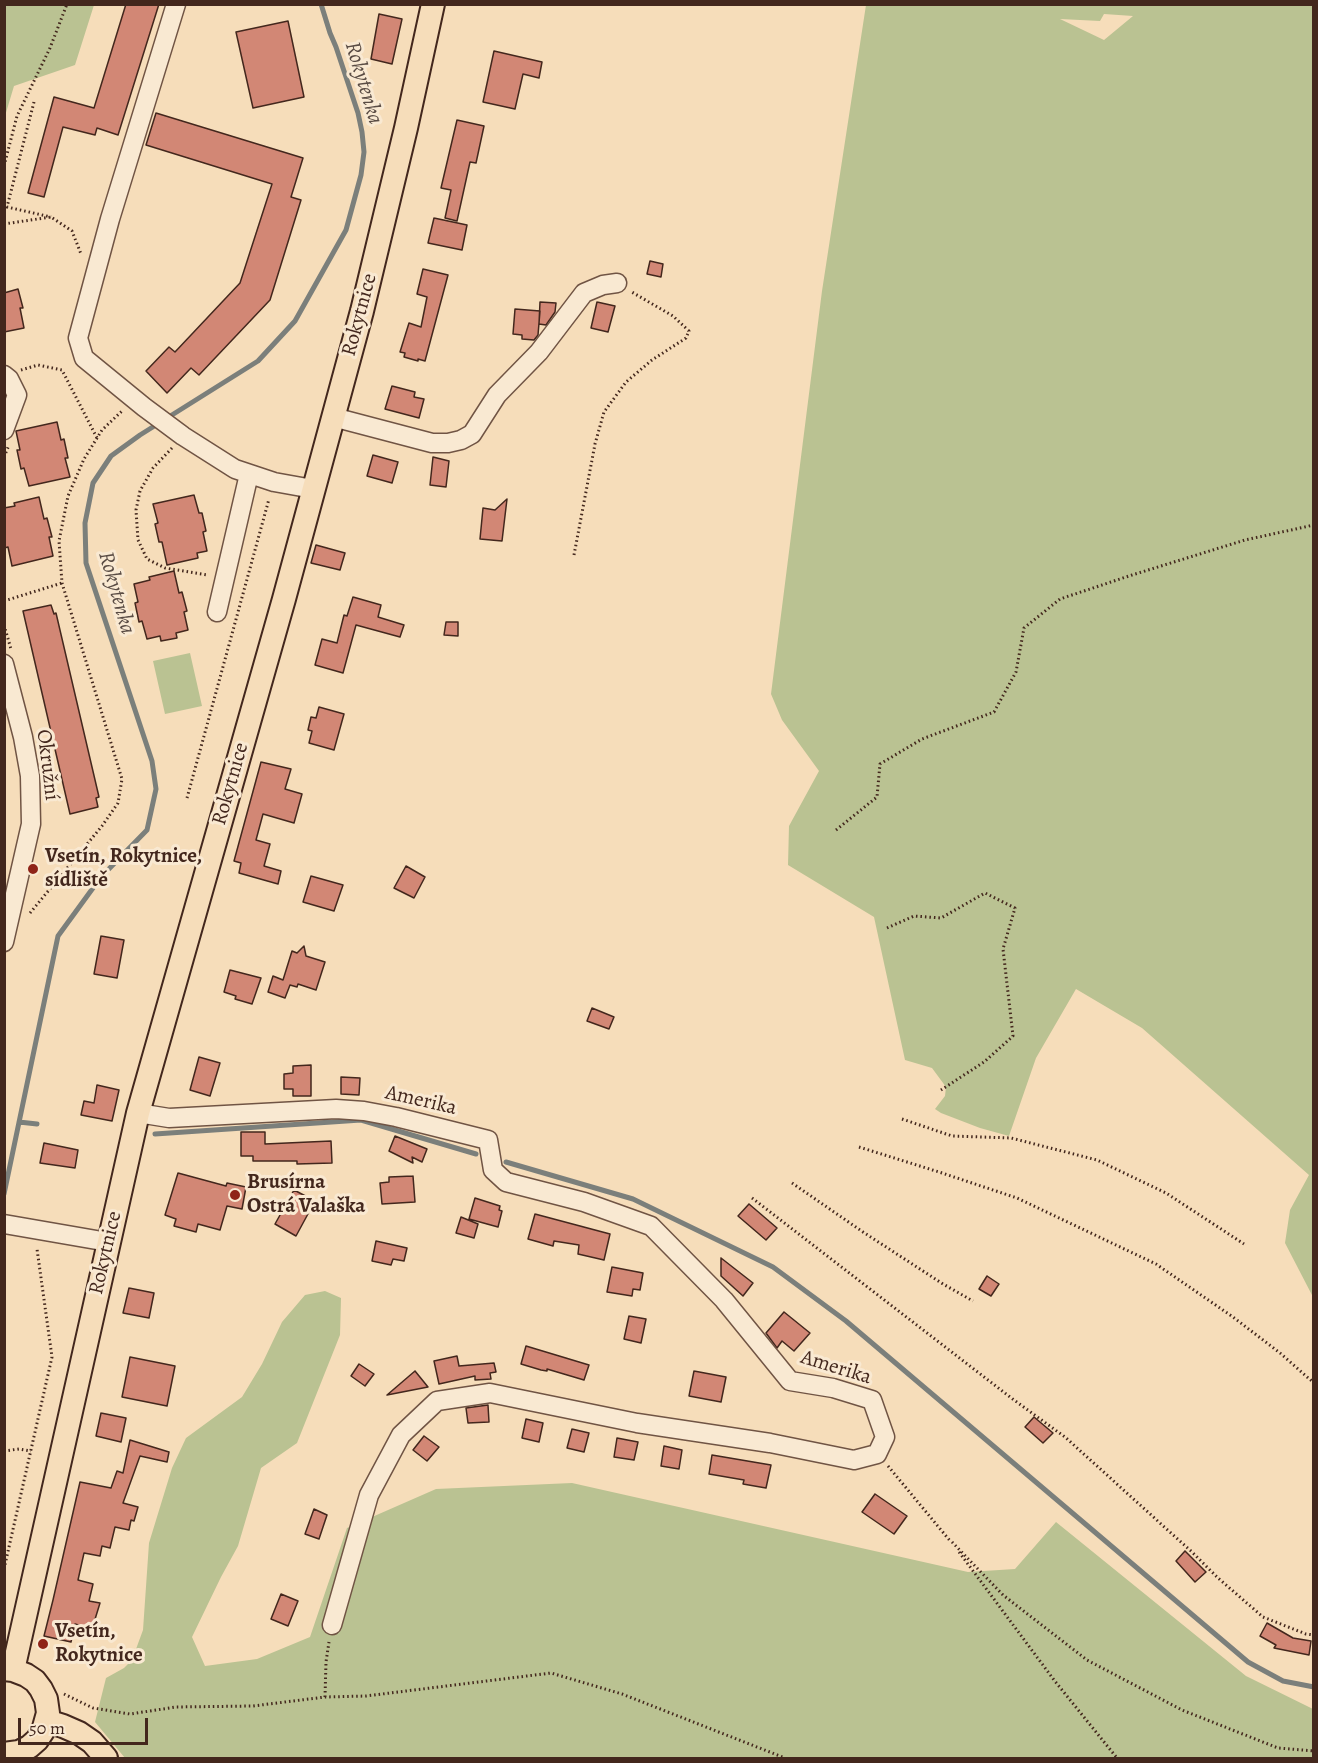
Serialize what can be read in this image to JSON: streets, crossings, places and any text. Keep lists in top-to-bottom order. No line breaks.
{"streets":{"main road":["Rokytnice"],"street":["Okružní","Amerika"]},"crossings":[["Rokytnice","Amerika"]],"water":["Rokytenka"],"places":["Vsetín, Rokytnice, sídliště","Brusírna Ostrá Valaška","Vsetín, Rokytnice"],"scale_bar":"50 m"}
